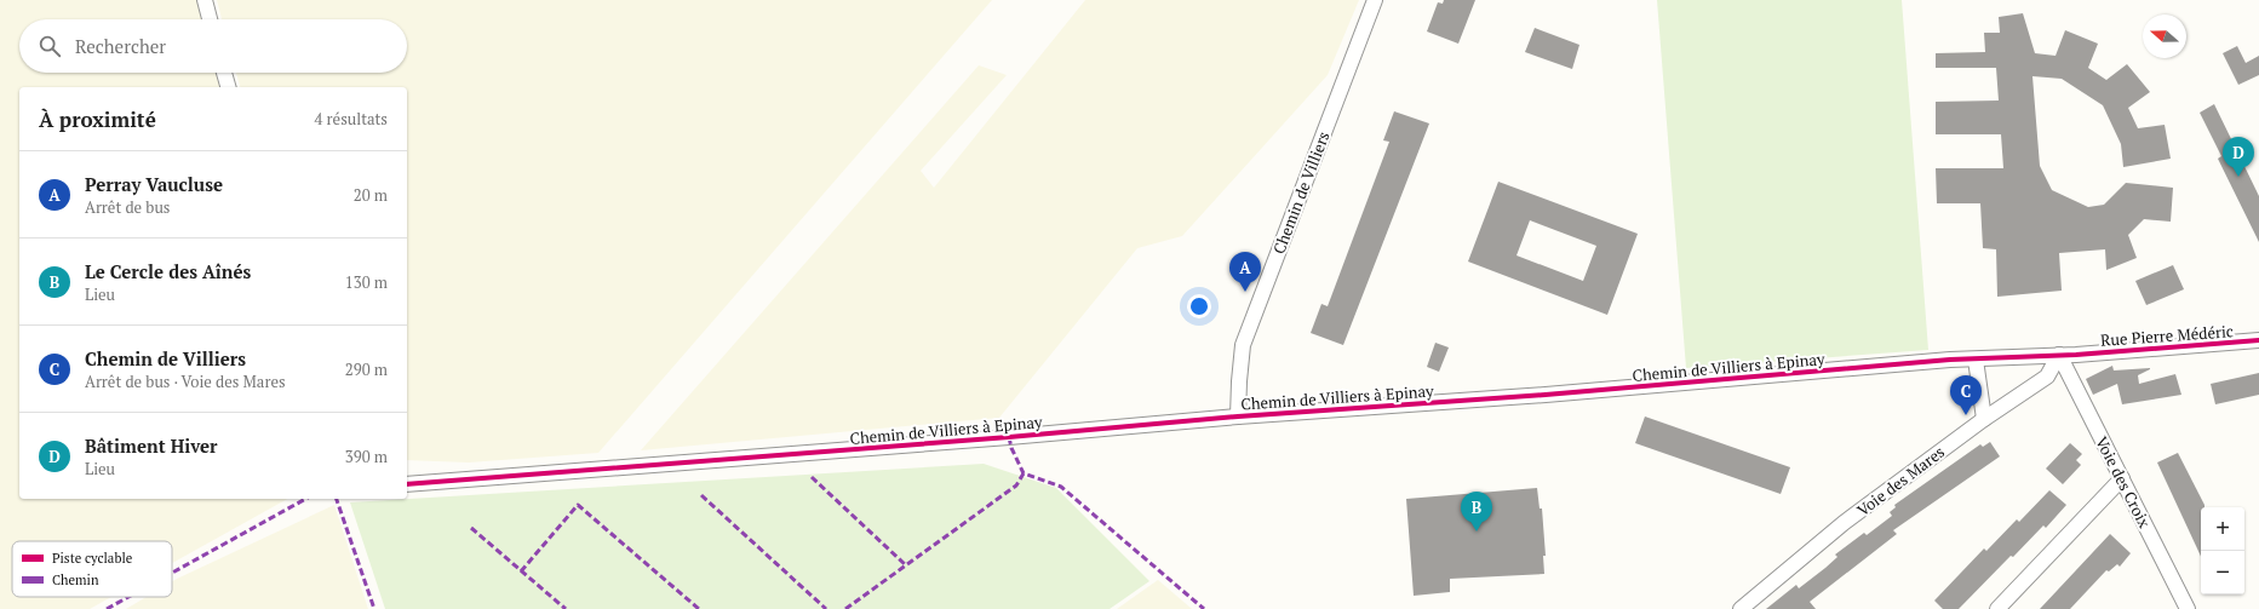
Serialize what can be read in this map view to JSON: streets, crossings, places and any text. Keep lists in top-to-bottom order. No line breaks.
{"streets":{"street":["Chemin de Villiers","Rue Pierre Médéric","Chemin de Villiers à Epinay","Voie des Mares","Voie des Croix"]},"crossings":[["Chemin de Villiers","Chemin de Villiers à Epinay"],["Rue Pierre Médéric","Chemin de Villiers à Epinay"],["Rue Pierre Médéric","Voie des Mares"],["Rue Pierre Médéric","Voie des Croix"],["Chemin de Villiers à Epinay","Voie des Mares"],["Chemin de Villiers à Epinay","Voie des Croix"],["Voie des Mares","Voie des Croix"]],"legend":["Piste cyclable","Chemin"],"north":"left","page":{"search":"Rechercher","heading":["À proximité","4 résultats"],"pins":["D","A","C","B"],"list":[{"mark":"A","name":"Perray Vaucluse","note":"Arrêt de bus","value":"20 m"},{"mark":"B","name":"Le Cercle des Aînés","note":"Lieu","value":"130 m"},{"mark":"C","name":"Chemin de Villiers","note":"Arrêt de bus · Voie des Mares","value":"290 m"},{"mark":"D","name":"Bâtiment Hiver","note":"Lieu","value":"390 m"}],"map_buttons":["+","−"]}}
